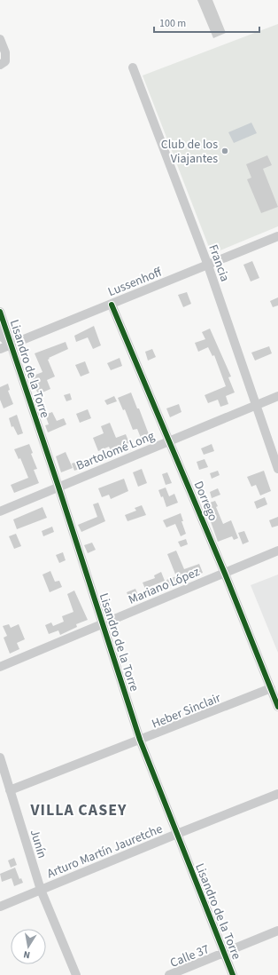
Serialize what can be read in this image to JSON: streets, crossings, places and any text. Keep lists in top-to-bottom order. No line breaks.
{"streets":{"street":["Francia","Lussenhoff","Lisandro de la Torre","Bartolomé Long","Dorrego","Mariano López","Heber Sinclair","Junín","Arturo Martín Jauretche","Calle 37"]},"crossings":[["Francia","Lussenhoff"],["Francia","Bartolomé Long"],["Lussenhoff","Lisandro de la Torre"],["Lussenhoff","Dorrego"],["Lisandro de la Torre","Bartolomé Long"],["Lisandro de la Torre","Mariano López"],["Lisandro de la Torre","Heber Sinclair"],["Lisandro de la Torre","Arturo Martín Jauretche"],["Lisandro de la Torre","Calle 37"],["Bartolomé Long","Dorrego"],["Dorrego","Mariano López"],["Dorrego","Heber Sinclair"],["Heber Sinclair","Junín"],["Junín","Arturo Martín Jauretche"]],"districts":["VILLA CASEY"],"places":["Club de los Viajantes"],"scale_bar":"100 m","north":"bottom"}
